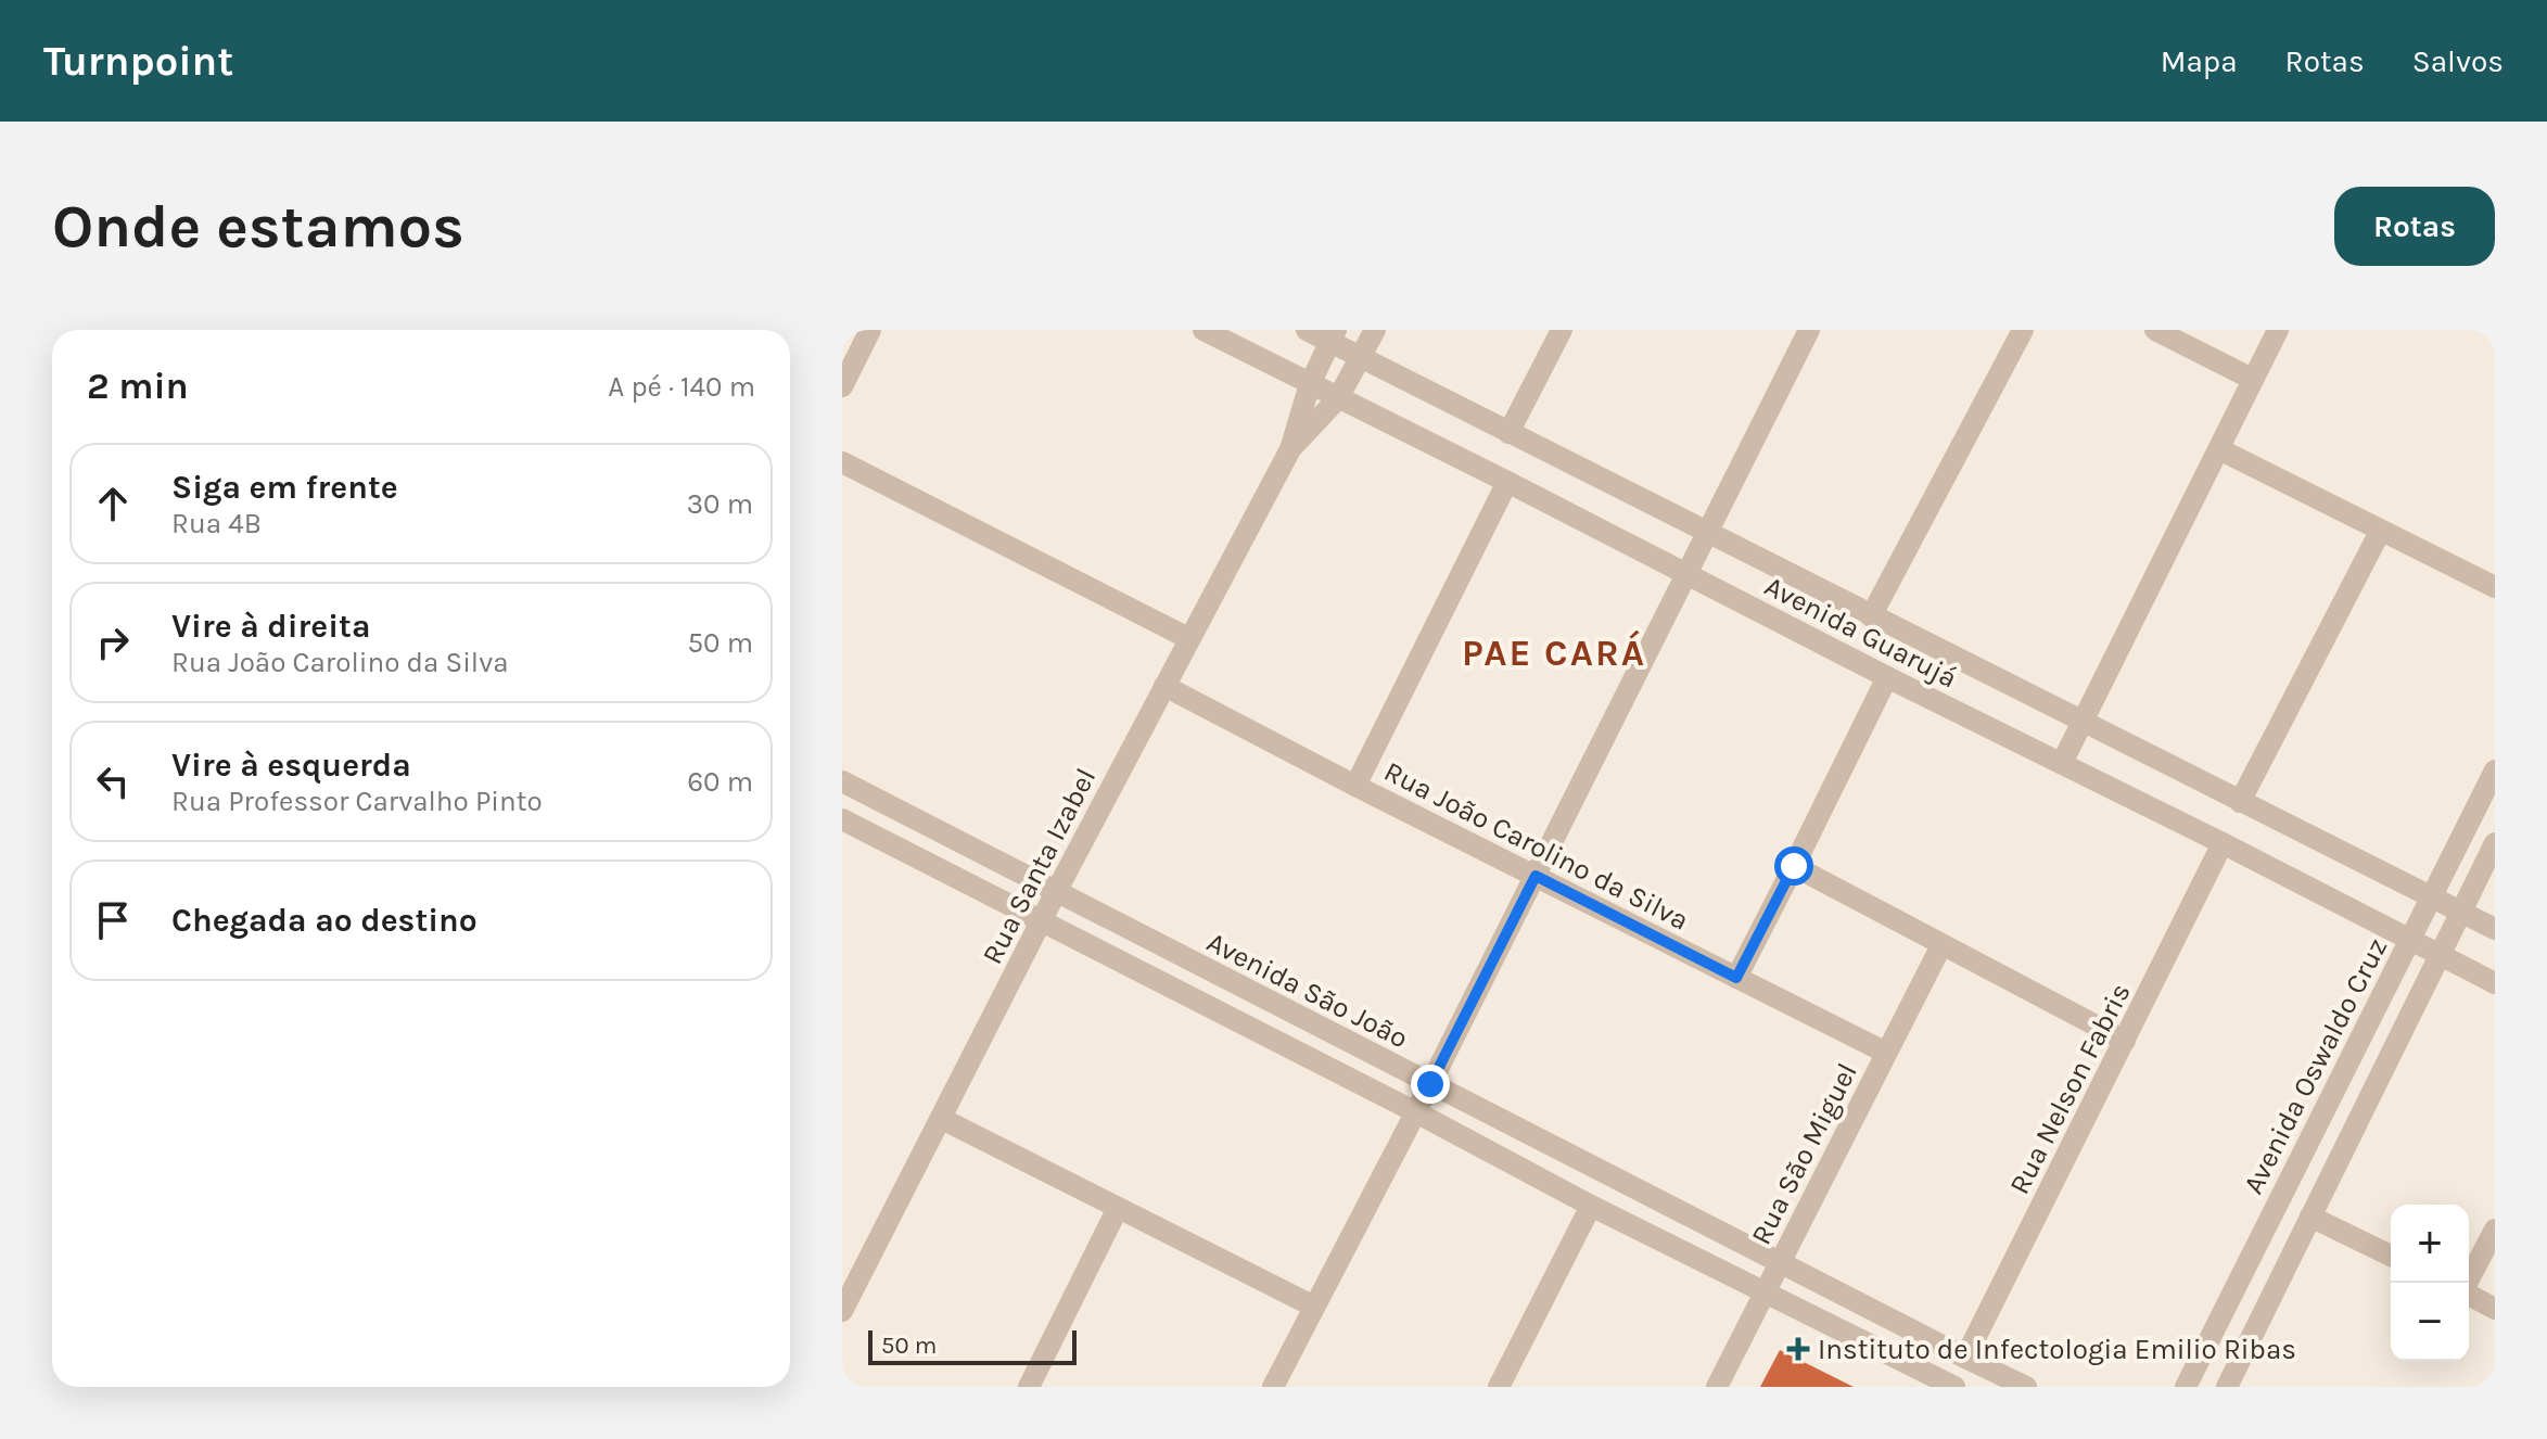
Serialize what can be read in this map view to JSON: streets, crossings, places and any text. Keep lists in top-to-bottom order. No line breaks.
{"streets":{"street":["Avenida Guarujá","Rua João Carolino da Silva","Rua Santa Izabel","Avenida São João","Avenida Oswaldo Cruz","Rua Nelson Fabris","Rua São Miguel"]},"crossings":[["Avenida Guarujá","Rua Santa Izabel"],["Avenida Guarujá","Avenida Oswaldo Cruz"],["Avenida Guarujá","Rua Nelson Fabris"],["Rua João Carolino da Silva","Rua Santa Izabel"],["Rua João Carolino da Silva","Rua São Miguel"],["Rua Santa Izabel","Avenida São João"],["Avenida São João","Rua Nelson Fabris"],["Avenida São João","Rua São Miguel"]],"districts":["PAE CARÁ"],"places":{"health":["Instituto de Infectologia Emilio Ribas"]},"scale_bar":"50 m","page":{"header":"Turnpoint","nav":["Mapa","Rotas","Salvos"],"buttons":"Rotas","title":"Onde estamos","heading":["2 min","A pé · 140 m"],"list":[["Siga em frente","Rua 4B","30 m"],["Vire à direita","Rua João Carolino da Silva","50 m"],["Vire à esquerda","Rua Professor Carvalho Pinto","60 m"],"Chegada ao destino"],"map_buttons":["+","−"],"scale":"50 m"}}
